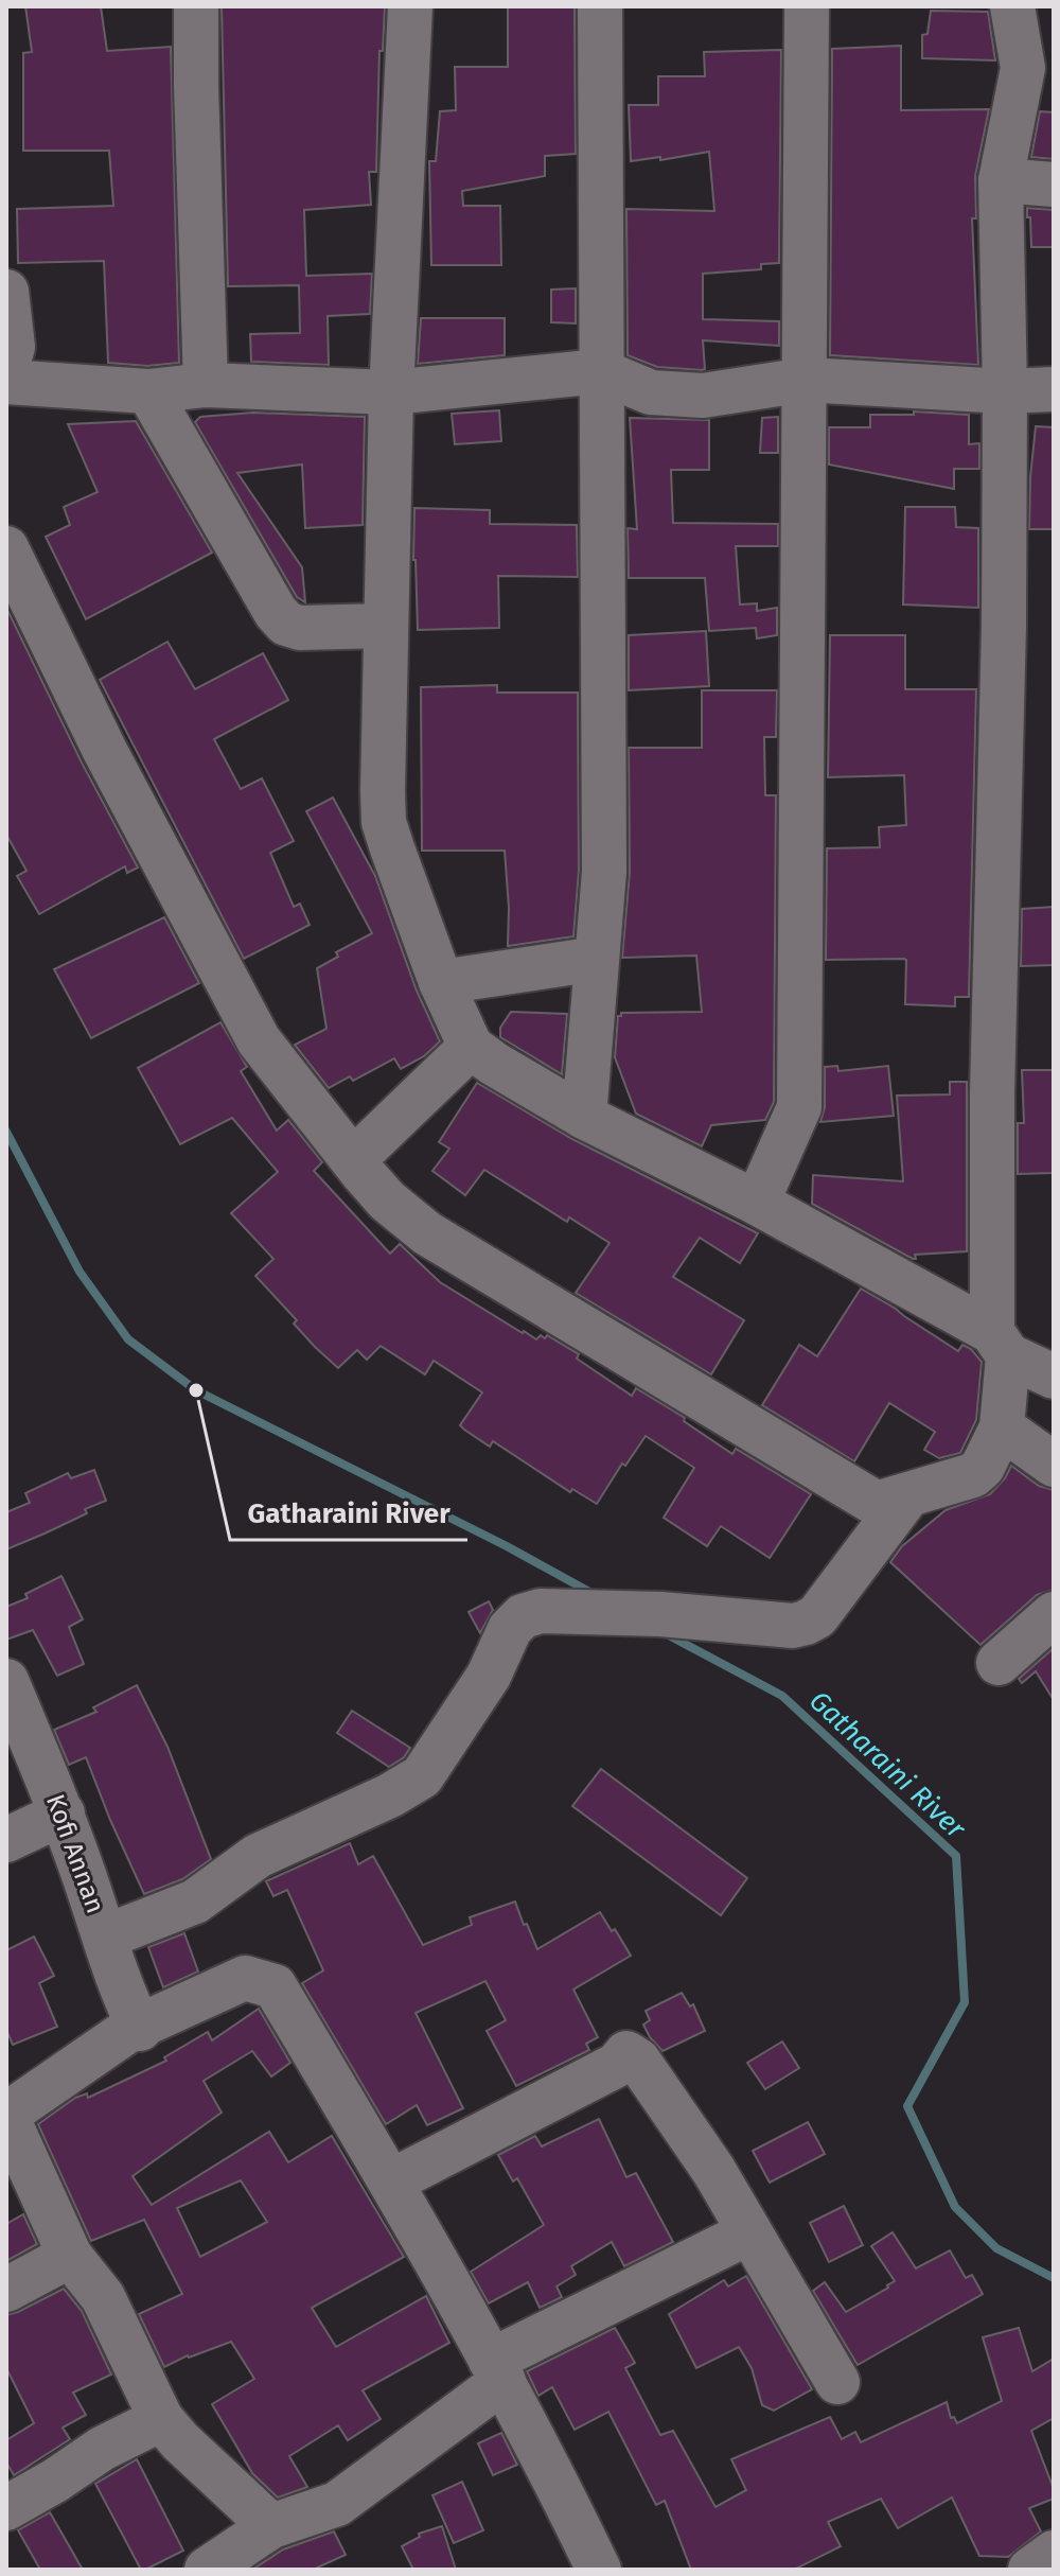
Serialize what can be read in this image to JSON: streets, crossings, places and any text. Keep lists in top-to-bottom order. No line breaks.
{"streets":{"street":["Kofi Annan"]},"water":["Gatharaini River"],"places":["Gatharaini River"]}
